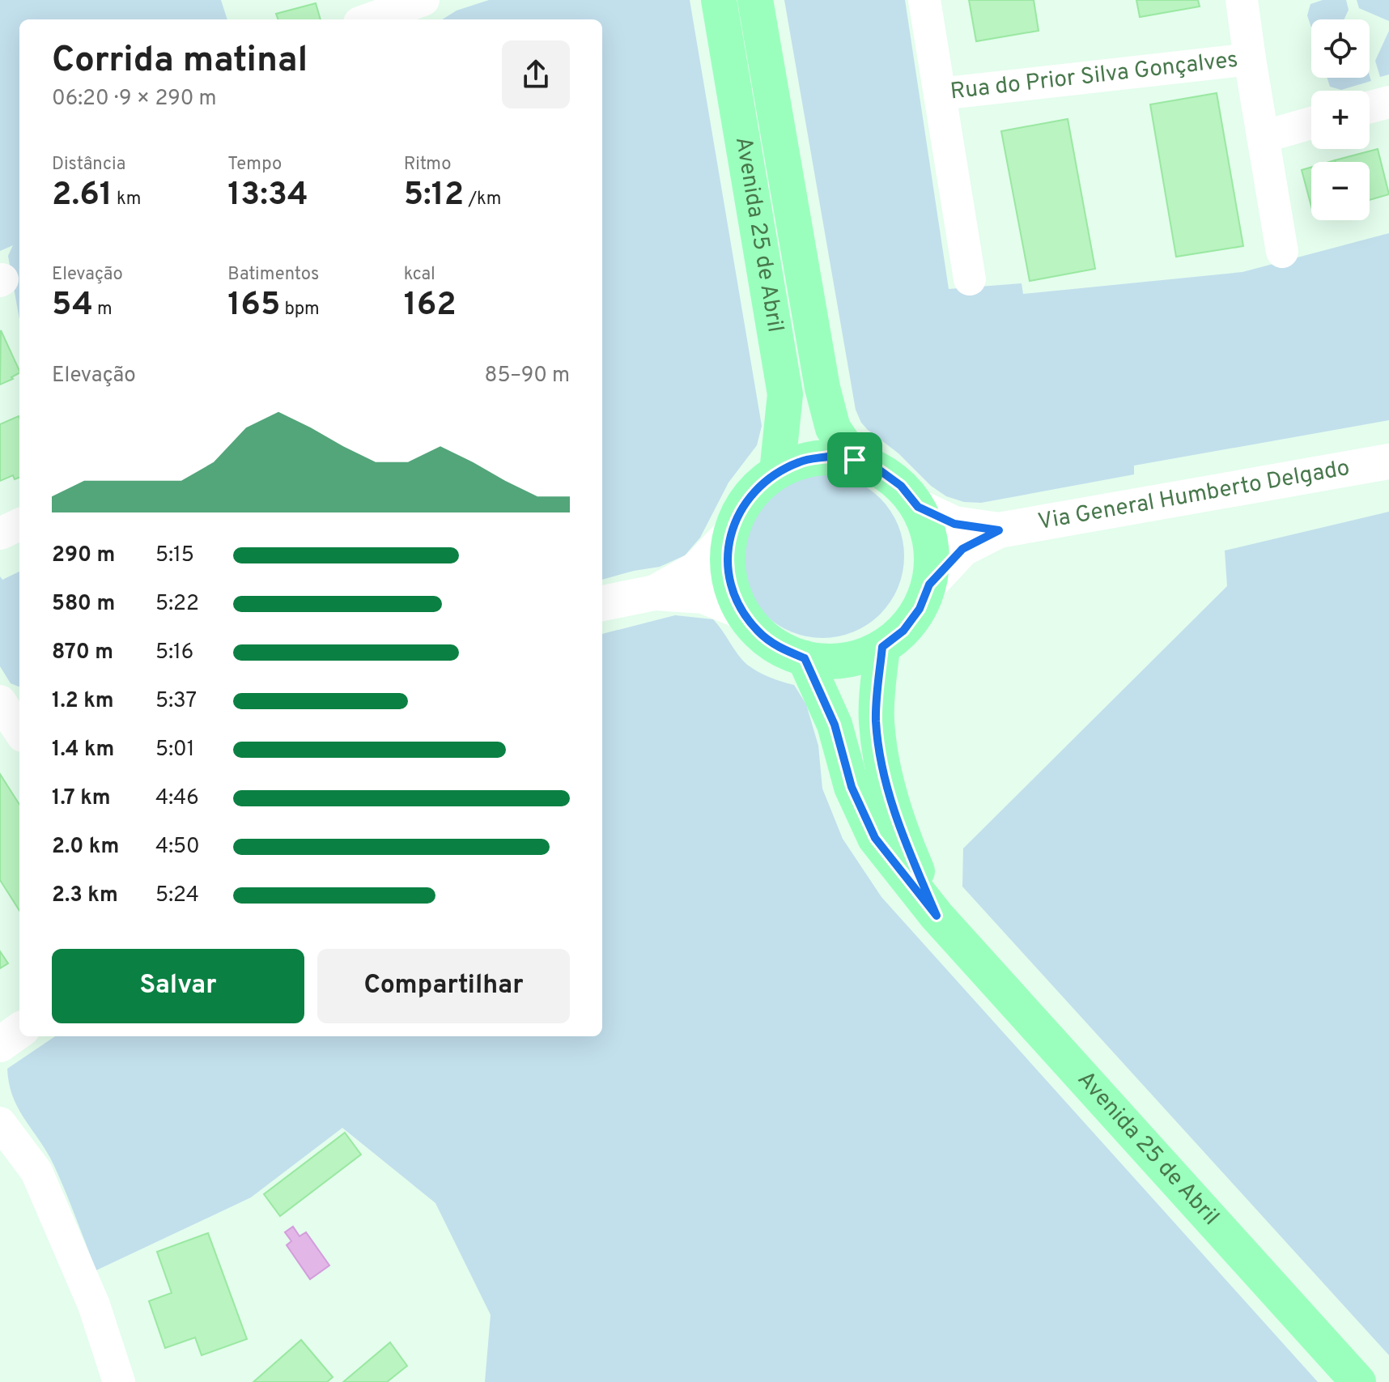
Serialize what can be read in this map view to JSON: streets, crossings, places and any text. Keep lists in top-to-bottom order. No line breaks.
{"streets":{"main road":["Avenida 25 de Abril","Via General Humberto Delgado"],"street":["Rua do Prior Silva Gonçalves"]},"crossings":[["Avenida 25 de Abril","Via General Humberto Delgado"]],"page":{"map_buttons":["+","−"],"heading":["Corrida matinal","06:20 · 9 × 290 m"],"stats":[["Distância","2.61 km"],["Tempo","13:34"],["Ritmo","5:12 /km"],["Elevação","54 m"],["Batimentos","165 bpm"],["kcal","162"]],"chart":["Elevação","85–90 m"],"list":[{"name":"290 m","note":"5:15"},{"name":"580 m","note":"5:22"},{"name":"870 m","note":"5:16"},{"name":"1.2 km","note":"5:37"},{"name":"1.4 km","note":"5:01"},{"name":"1.7 km","note":"4:46"},{"name":"2.0 km","note":"4:50"},{"name":"2.3 km","note":"5:24"}],"buttons":["Salvar","Compartilhar"]}}
